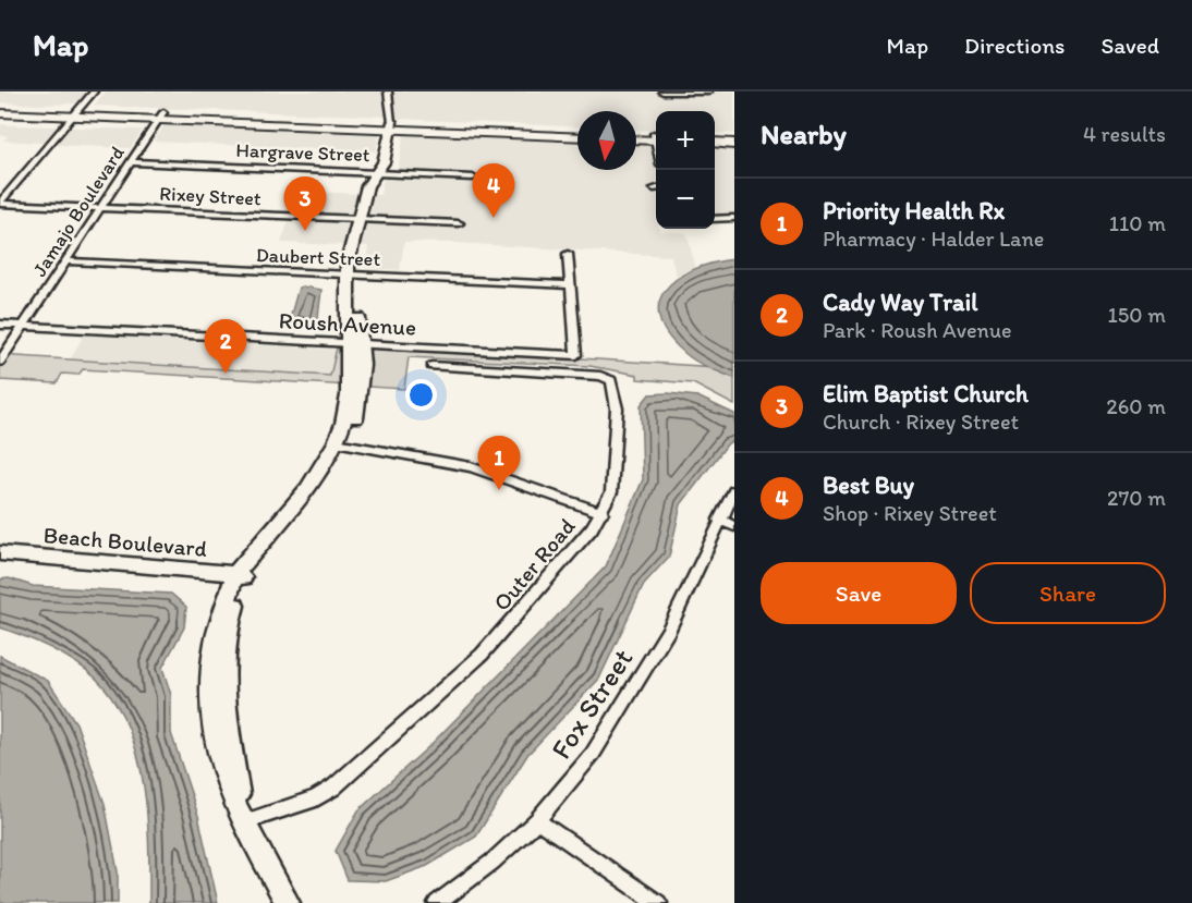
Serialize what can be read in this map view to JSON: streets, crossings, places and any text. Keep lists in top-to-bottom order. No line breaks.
{"streets":{"street":["Hargrave Street","Rixey Street","Jamajo Boulevard","Daubert Street","Roush Avenue","Beach Boulevard","Outer Road","Fox Street"]},"crossings":[["Hargrave Street","Jamajo Boulevard"],["Rixey Street","Jamajo Boulevard"],["Jamajo Boulevard","Daubert Street"],["Jamajo Boulevard","Roush Avenue"],["Daubert Street","Roush Avenue"]],"north":"bottom","page":{"header":"Map","nav":["Map","Directions","Saved"],"heading":["Nearby","4 results"],"map_buttons":["+","−"],"pins":["4","3","2","1"],"list":[{"mark":"1","name":"Priority Health Rx","note":"Pharmacy · Halder Lane","value":"110 m"},{"mark":"2","name":"Cady Way Trail","note":"Park · Roush Avenue","value":"150 m"},{"mark":"3","name":"Elim Baptist Church","note":"Church · Rixey Street","value":"260 m"},{"mark":"4","name":"Best Buy","note":"Shop · Rixey Street","value":"270 m"}],"buttons":["Save","Share"]}}
